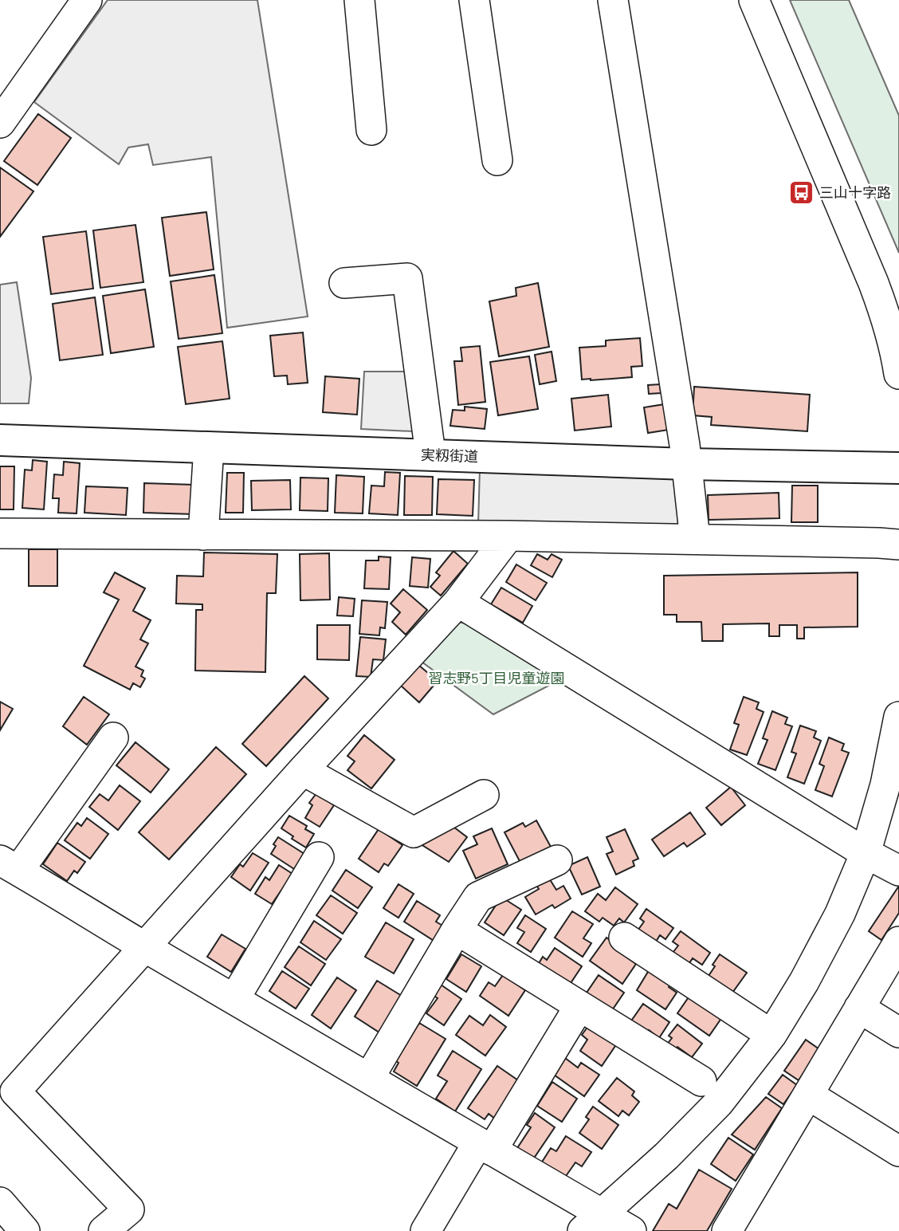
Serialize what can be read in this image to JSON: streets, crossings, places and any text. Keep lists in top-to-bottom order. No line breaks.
{"streets":{"main road":["実籾街道"]},"parks":["習志野5丁目児童遊園"],"places":{"bus stop":["三山十字路"]}}
